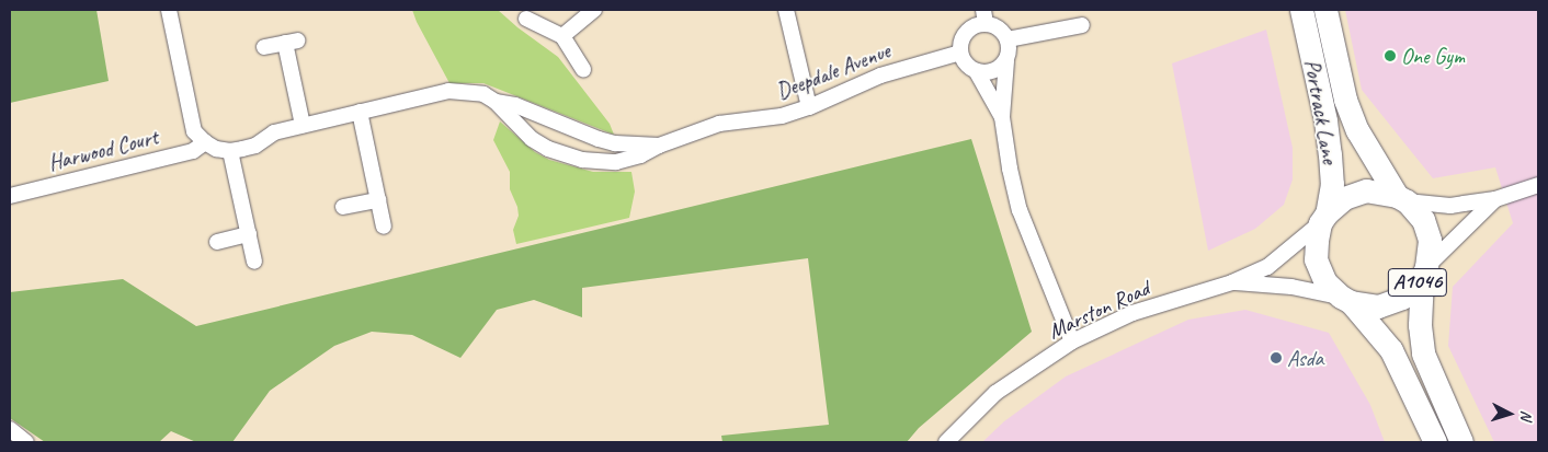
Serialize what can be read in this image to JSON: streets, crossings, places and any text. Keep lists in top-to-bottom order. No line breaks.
{"streets":{"main road":["Portrack Lane","A1046"],"street":["Deepdale Avenue","Harwood Court","Marston Road"]},"crossings":[["Portrack Lane","A1046"],["Portrack Lane","Marston Road"],["A1046","Marston Road"]],"places":["One Gym","Asda"],"north":"right"}
